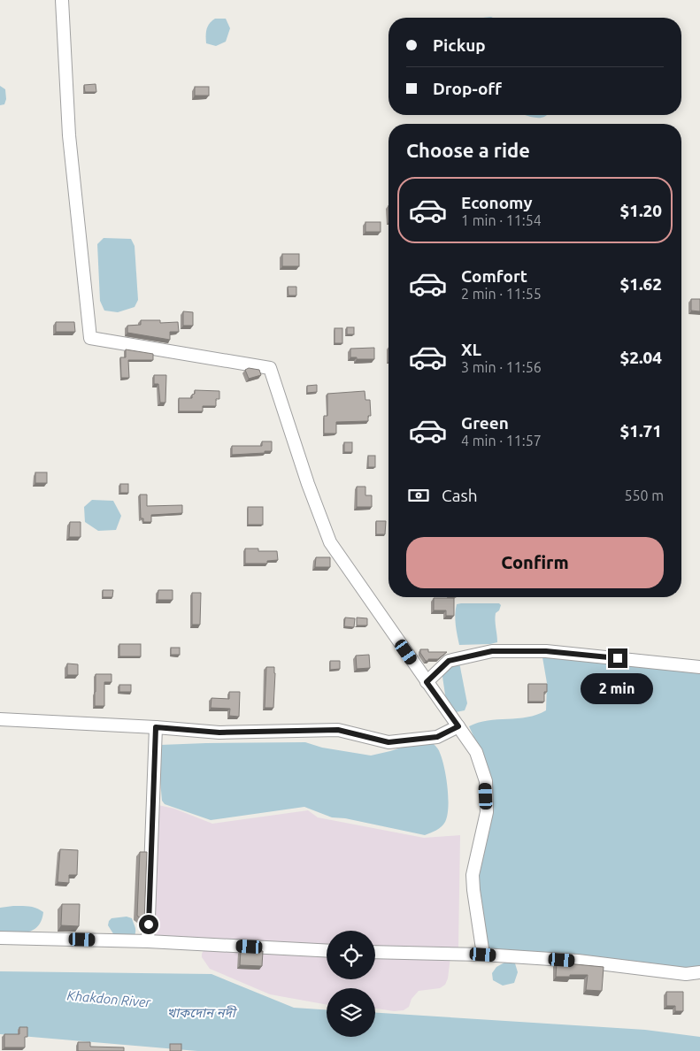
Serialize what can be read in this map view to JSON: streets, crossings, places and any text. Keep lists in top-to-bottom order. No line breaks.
{"water":["Khakdon River","খাকদোন নদী"],"page":{"banner":["Pickup","Drop-off"],"heading":"Choose a ride","list":[{"name":"Economy","note":"1 min · 11:54","value":"$1.20"},{"name":"Comfort","note":"2 min · 11:55","value":"$1.62"},{"name":"XL","note":"3 min · 11:56","value":"$2.04"},{"name":"Green","note":"4 min · 11:57","value":"$1.71"}],"pay":["Cash","550 m"],"buttons":"Confirm","bubble":"2 min"}}
